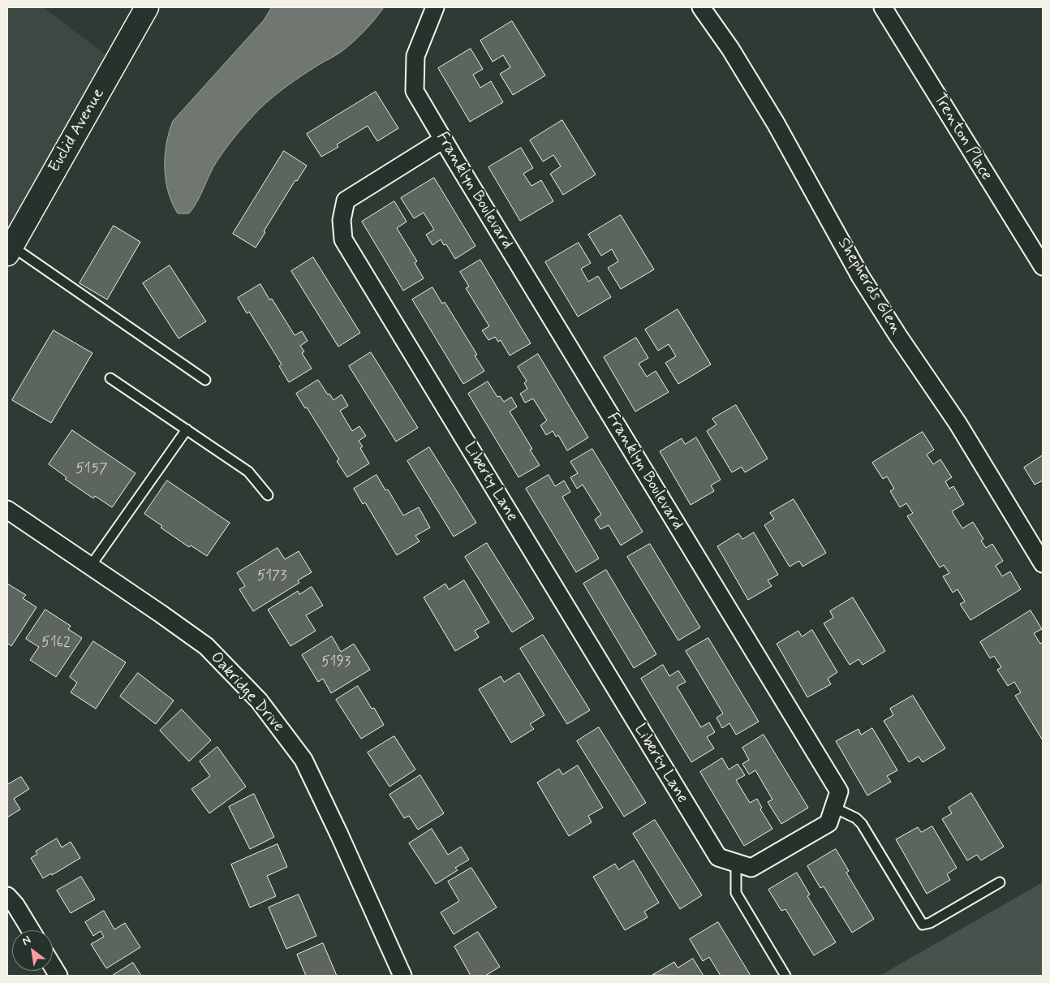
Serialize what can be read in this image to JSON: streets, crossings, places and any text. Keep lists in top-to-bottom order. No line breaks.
{"streets":{"main road":["Euclid Avenue"],"street":["Trenton Place","Franklyn Boulevard","Shepherds Glen","Liberty Lane","Oakridge Drive"]},"crossings":[["Franklyn Boulevard","Liberty Lane"]],"house_numbers":["5157","5173","5162","5193"],"north":"top left"}
